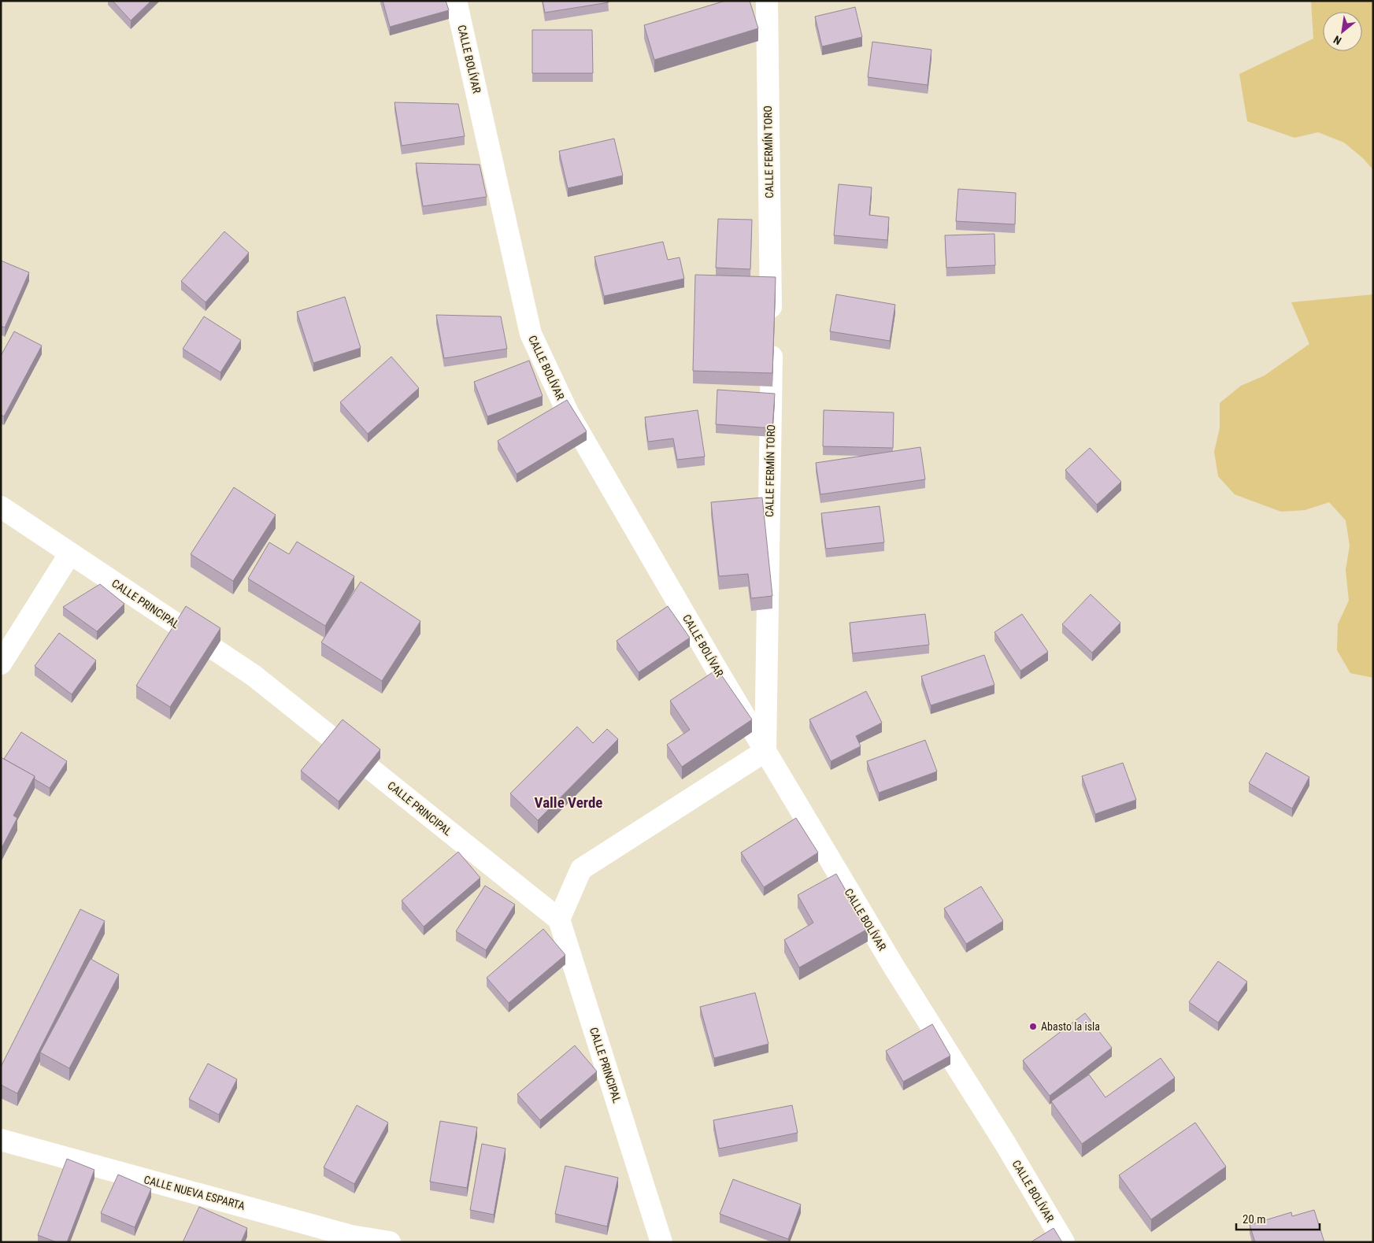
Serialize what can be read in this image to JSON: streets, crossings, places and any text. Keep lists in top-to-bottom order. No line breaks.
{"streets":{"street":["CALLE BOLÍVAR","CALLE FERMÍN TORO","CALLE PRINCIPAL","CALLE NUEVA ESPARTA"]},"crossings":[["CALLE BOLÍVAR","CALLE FERMÍN TORO"]],"districts":["Valle Verde"],"places":["Abasto la isla"],"scale_bar":"20 m","north":"bottom left"}
